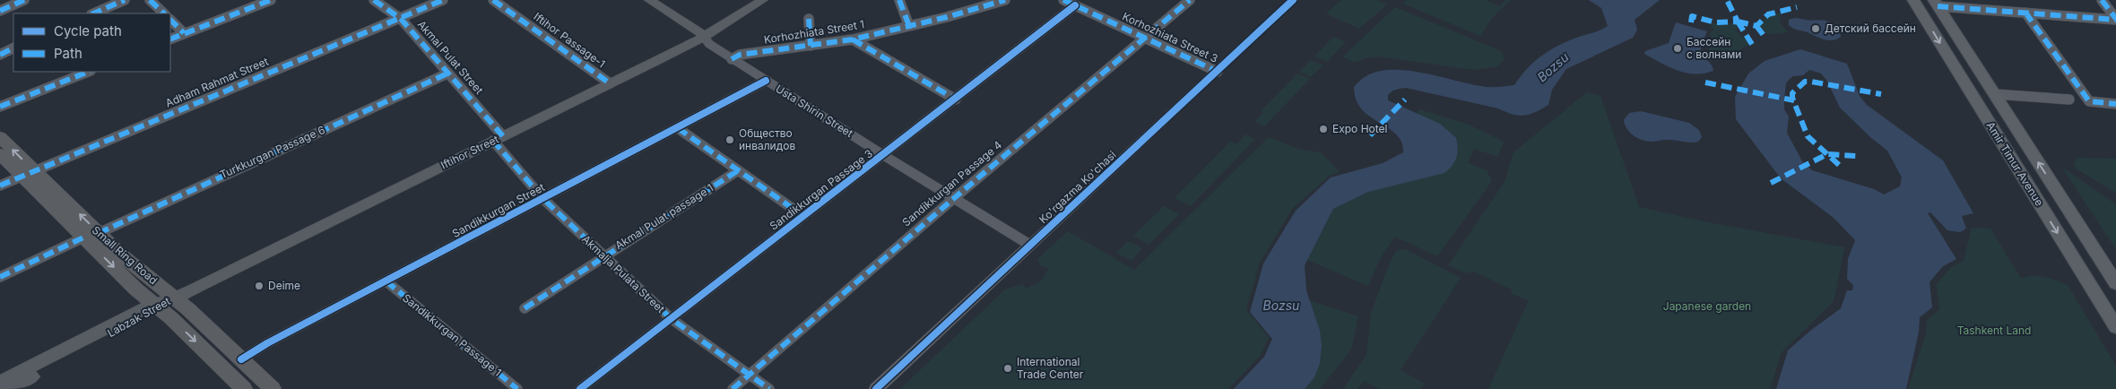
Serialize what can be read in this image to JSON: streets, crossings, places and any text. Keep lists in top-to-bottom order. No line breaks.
{"streets":{"highway":["Small Ring Road","Labzak Street"],"main road":["Usta Shirin Street","Iftihor Street","Amir Timur Avenue"],"street":["Korhozhiаta Street 1","Korhozhiаta Street 3","Iftihor Passage-1","Akmal Pulat Street","Adham Rahmat Street","Turkkurgan Passage 6","Sandikkurgаn Passage 4","Ko'rgazma Ko'chasi","Sandikkurgan Passage 3","Sandikkurgаn Street","Akmal Pulat passage 1","Akmalja Pulata Street","Sandikkurgаn Passage 1"]},"crossings":[["Korhozhiаta Street 1","Usta Shirin Street"],["Korhozhiаta Street 3","Sandikkurgаn Passage 4"],["Korhozhiаta Street 3","Ko'rgazma Ko'chasi"],["Korhozhiаta Street 3","Sandikkurgan Passage 3"],["Iftihor Passage-1","Iftihor Street"],["Akmal Pulat Street","Adham Rahmat Street"],["Akmal Pulat Street","Turkkurgan Passage 6"],["Akmal Pulat Street","Iftihor Street"],["Akmal Pulat Street","Akmalja Pulata Street"],["Adham Rahmat Street","Small Ring Road"],["Usta Shirin Street","Iftihor Street"],["Usta Shirin Street","Sandikkurgаn Passage 4"],["Usta Shirin Street","Ko'rgazma Ko'chasi"],["Usta Shirin Street","Sandikkurgan Passage 3"],["Usta Shirin Street","Sandikkurgаn Street"],["Turkkurgan Passage 6","Small Ring Road"],["Iftihor Street","Small Ring Road"],["Iftihor Street","Akmalja Pulata Street"],["Iftihor Street","Labzak Street"],["Sandikkurgаn Passage 4","Akmalja Pulata Street"],["Sandikkurgan Passage 3","Akmalja Pulata Street"],["Sandikkurgаn Street","Small Ring Road"],["Sandikkurgаn Street","Akmalja Pulata Street"],["Sandikkurgаn Street","Sandikkurgаn Passage 1"],["Akmal Pulat passage 1","Akmalja Pulata Street"],["Small Ring Road","Labzak Street"]],"water":["Bozsu"],"parks":["Japanese garden","Tashkent Land"],"places":["Детский бассейн","Бассейн с волнами","Expo Hotel","Общество инвалидов","Deime","International Trade Center"],"legend":["Cycle path","Path"]}
